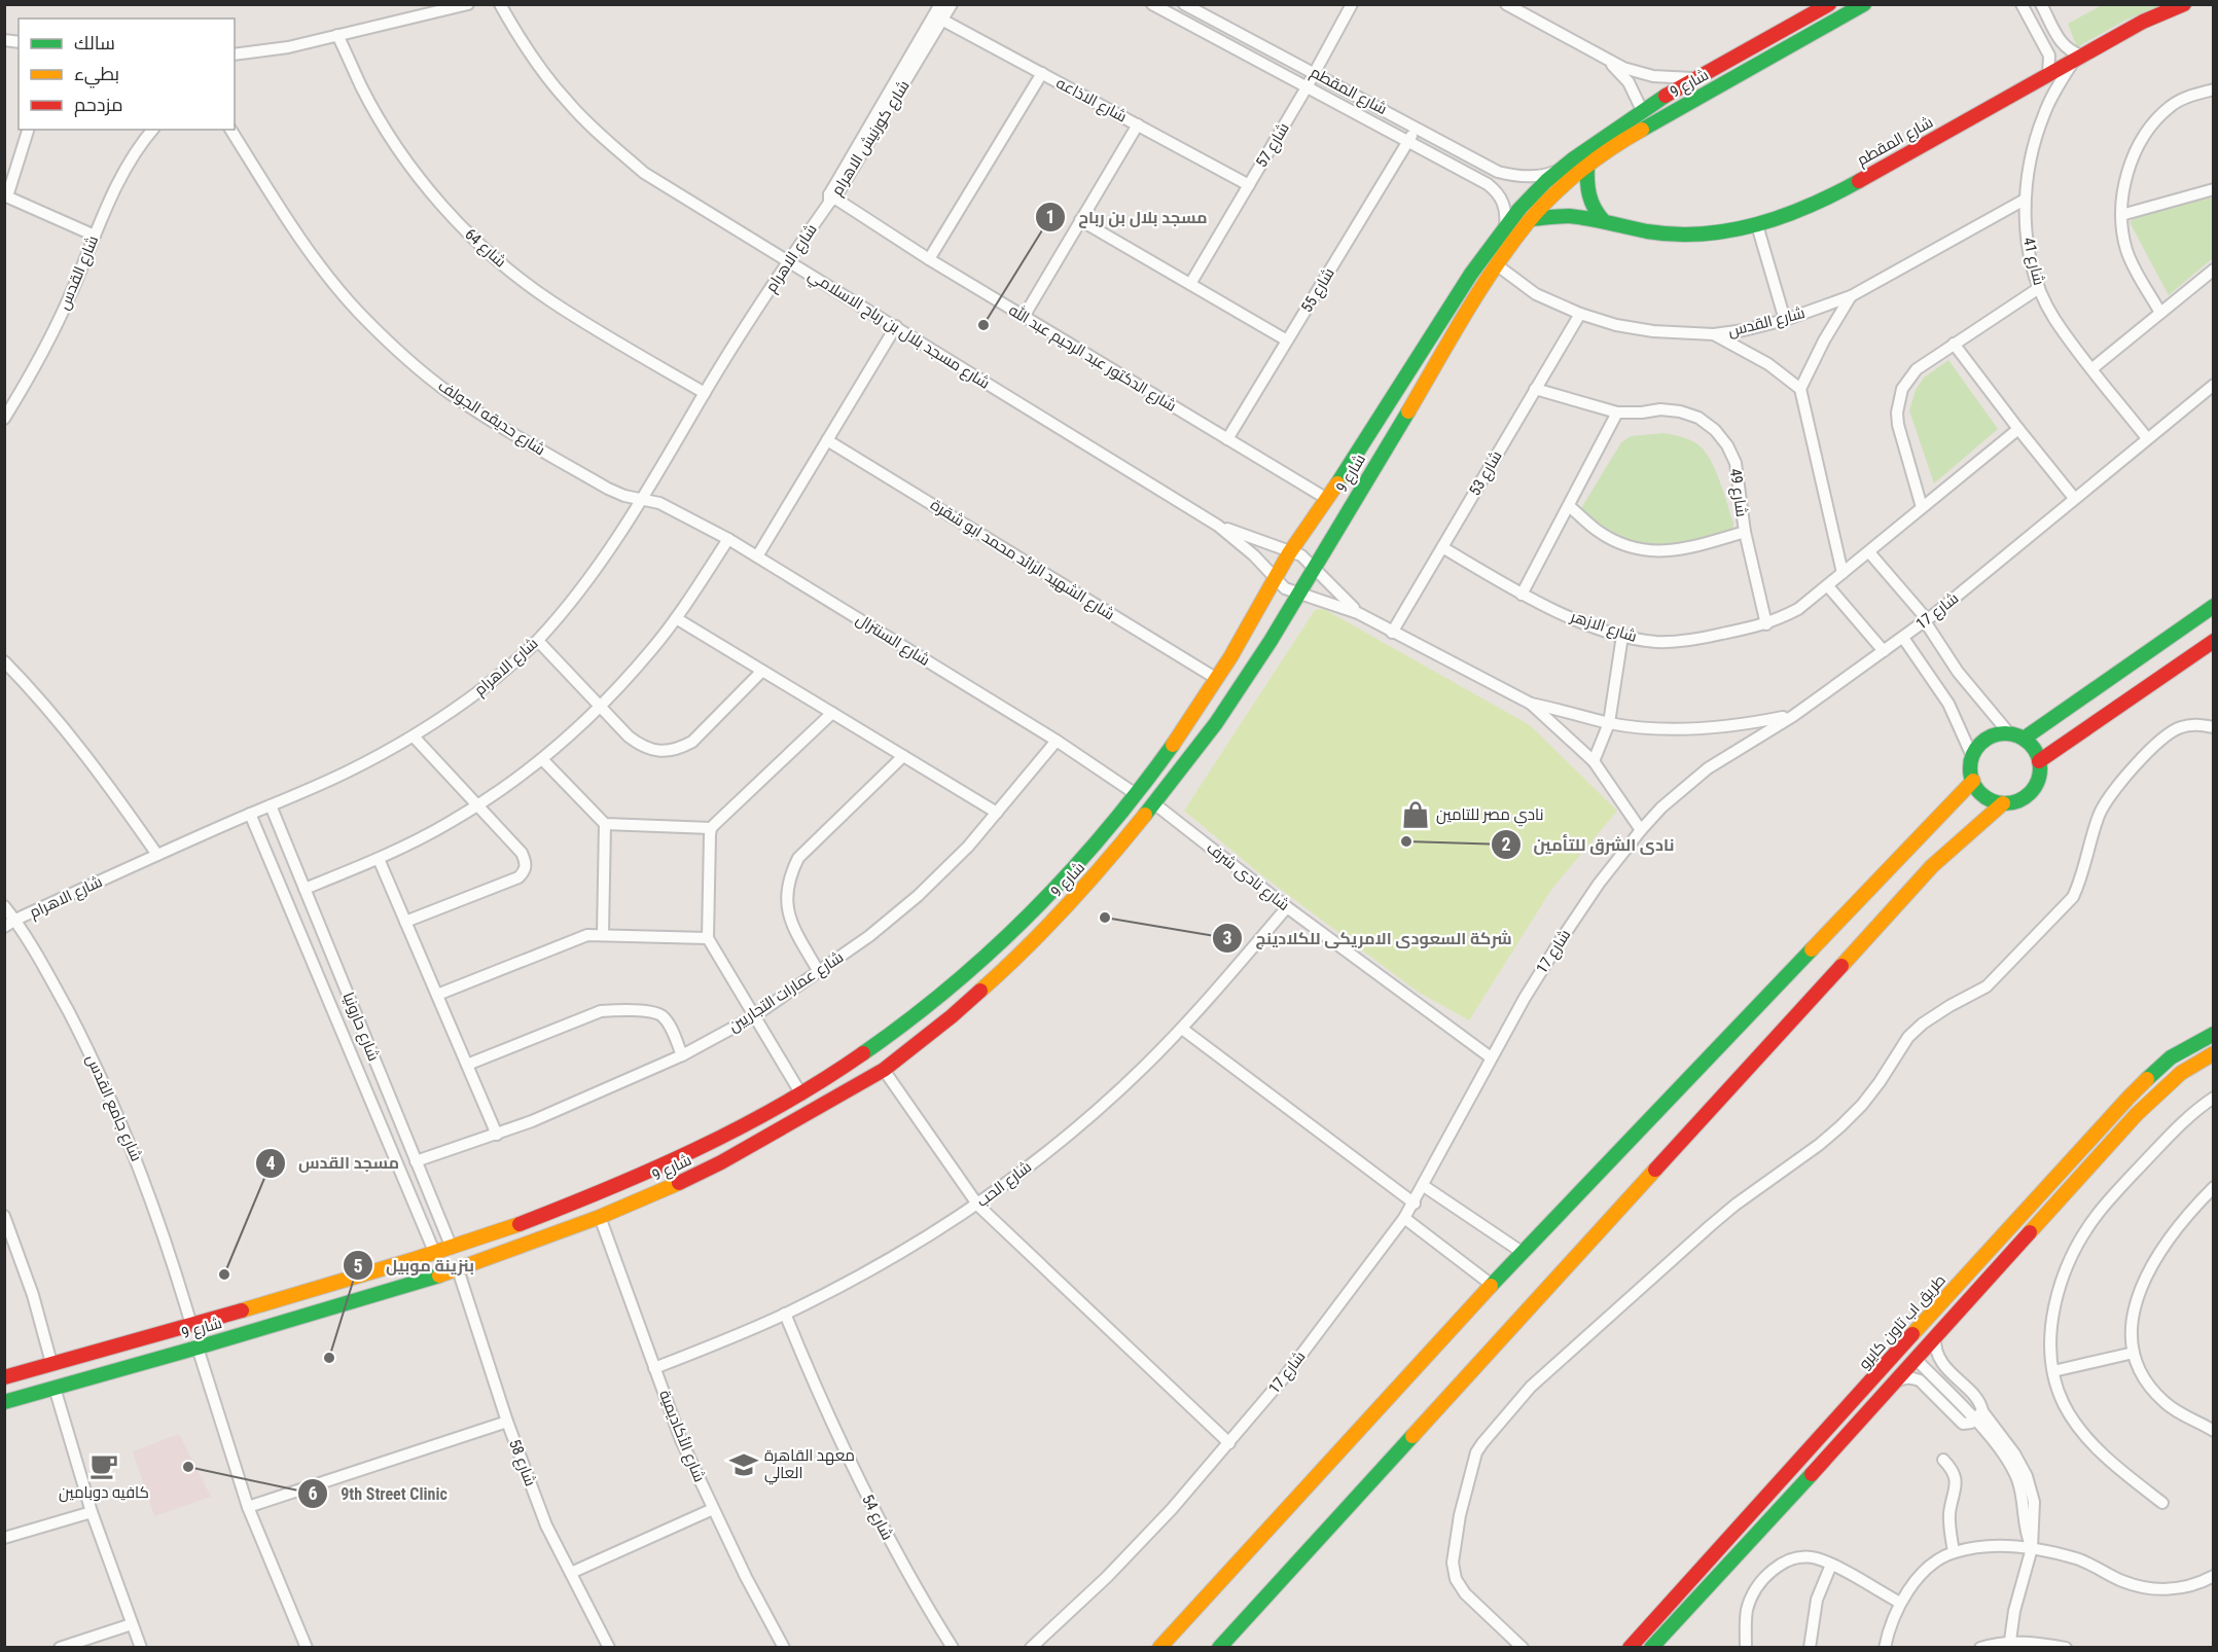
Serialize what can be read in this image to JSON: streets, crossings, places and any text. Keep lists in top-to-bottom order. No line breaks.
{"streets":{"main road":["شارع 9","شارع المقطم","طريق اب تاون كايرو"],"street":["شارع الاذاعه","شارع كورنيش الاهرام","شارع 57","شارع 64","شارع الاهرام","شارع 41","شارع القدس","شارع 55","شارع مسجد بلال بن رباح الاسلامي","شارع الدكتور عبد الرحيم عبد الله","شارع حديقه الجولف","شارع 53","شارع 49","شارع الشهيد الرائد محمد ابو شقرة","شارع 17","شارع الازهر","شارع السنترال","شارع نادى شرف","شارع عمارات التجاريين","شارع حارونيا","شارع جامع القدس","شارع الحب","شارع الأكاديمية","شارع 58","شارع 54"]},"crossings":[["شارع 9","شارع المقطم"],["شارع 9","شارع القدس"],["شارع 9","شارع مسجد بلال بن رباح الاسلامي"],["شارع 9","شارع الدكتور عبد الرحيم عبد الله"],["شارع 9","شارع الشهيد الرائد محمد ابو شقرة"],["شارع 9","شارع السنترال"],["شارع 9","شارع نادى شرف"],["شارع 9","شارع حارونيا"],["شارع 9","شارع جامع القدس"],["شارع 9","شارع الأكاديمية"],["شارع 9","شارع 58"],["شارع المقطم","شارع 57"],["شارع المقطم","شارع 41"],["شارع المقطم","شارع 55"],["شارع الاذاعه","شارع كورنيش الاهرام"],["شارع الاذاعه","شارع 57"],["شارع كورنيش الاهرام","شارع الاهرام"],["شارع كورنيش الاهرام","شارع الدكتور عبد الرحيم عبد الله"],["شارع 64","شارع الاهرام"],["شارع الاهرام","شارع مسجد بلال بن رباح الاسلامي"],["شارع الاهرام","شارع الدكتور عبد الرحيم عبد الله"],["شارع الاهرام","شارع حديقه الجولف"],["شارع الاهرام","شارع السنترال"],["شارع الاهرام","شارع حارونيا"],["شارع الاهرام","شارع جامع القدس"],["شارع 41","شارع القدس"],["شارع 41","شارع 17"],["شارع القدس","شارع 53"],["شارع 55","شارع الدكتور عبد الرحيم عبد الله"],["شارع حديقه الجولف","شارع السنترال"],["شارع 53","شارع 49"],["شارع 53","شارع الازهر"],["شارع 49","شارع الازهر"],["شارع 17","شارع نادى شرف"],["شارع السنترال","شارع عمارات التجاريين"],["شارع نادى شرف","شارع الحب"],["شارع عمارات التجاريين","شارع حارونيا"],["شارع الحب","شارع الأكاديمية"],["شارع الحب","شارع 54"]],"places":{"other":["مسجد بلال بن رباح","نادى الشرق للتأمين","شركة السعودى الامريكى للكلادينج","مسجد القدس","بنزينة موبيل","9th Street Clinic"],"shop":["نادي مصر للتامين"],"school or university":["معهد القاهرة العالي"],"cafe":["كافيه دوبامين"]},"legend":["سالك","بطيء","مزدحم"]}
